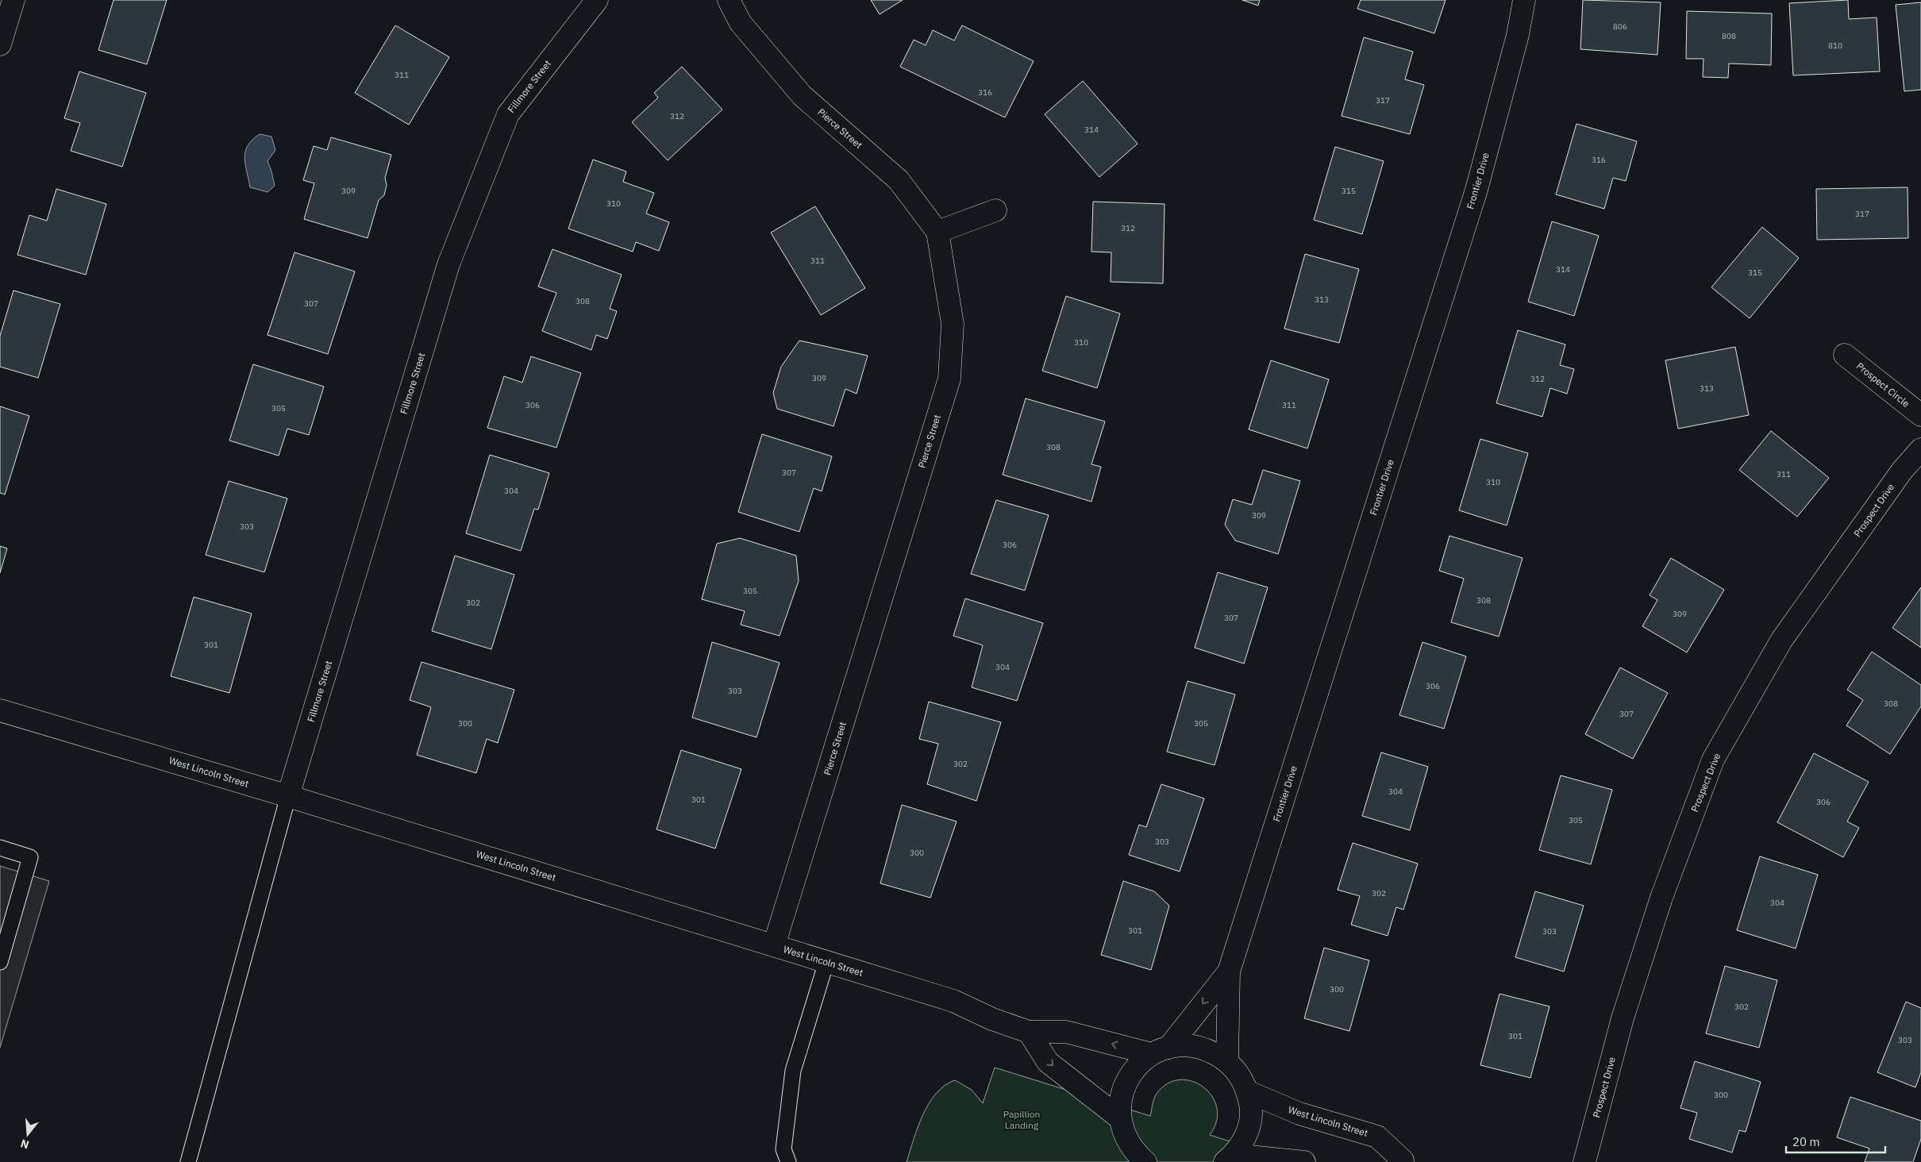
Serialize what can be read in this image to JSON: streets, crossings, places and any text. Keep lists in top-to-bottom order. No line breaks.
{"streets":{"street":["Fillmore Street","Pierce Street","Frontier Drive","Prospect Circle","Prospect Drive","West Lincoln Street"]},"crossings":[["Fillmore Street","West Lincoln Street"],["Pierce Street","West Lincoln Street"],["Frontier Drive","West Lincoln Street"]],"parks":["Papillion Landing"],"house_numbers":["806","808","810","311","316","317","312","314","316","309","315","310","317","312","311","314","315","313","308","307","310","309","312","313","306","311","305","308","307","311","310","304","309","303","306","305","308","302","309","307","301","304","306","303","308","307","300","305","302","304","301","306","305","303","300","302","304","301","303","300","302","301","303","300"],"scale_bar":"20 m","north":"bottom"}
